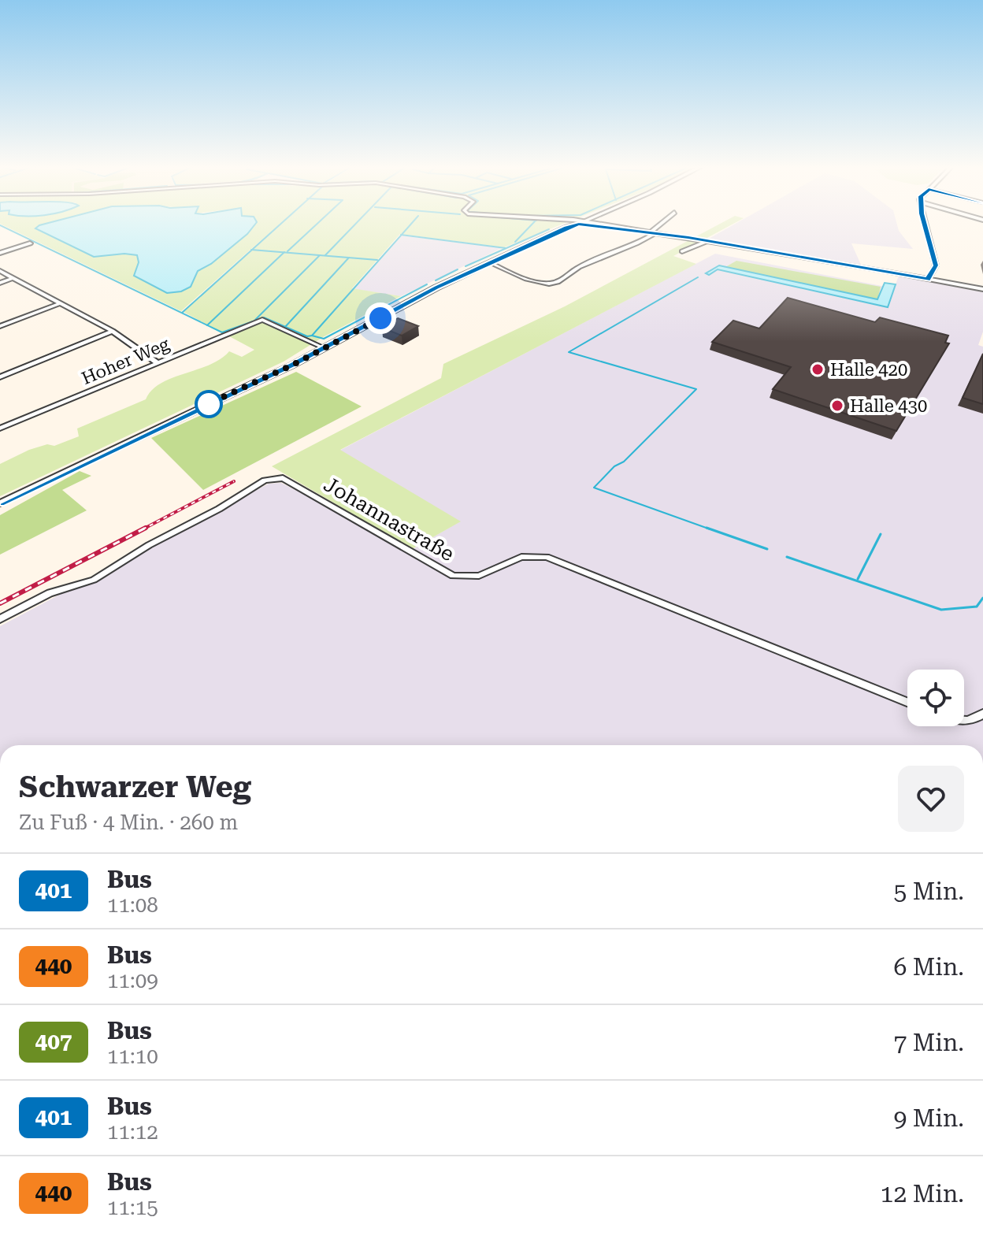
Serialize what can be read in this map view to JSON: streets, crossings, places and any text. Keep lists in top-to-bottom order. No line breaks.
{"streets":{"street":["Hoher Weg","Johannastraße"]},"places":["Halle 420","Halle 430"],"lines":["bus line 401"],"page":{"heading":["Schwarzer Weg","Zu Fuß · 4 Min. · 260 m"],"list":[{"mark":"401","name":"Bus","note":"11:08","value":"5 Min."},{"mark":"440","name":"Bus","note":"11:09","value":"6 Min."},{"mark":"407","name":"Bus","note":"11:10","value":"7 Min."},{"mark":"401","name":"Bus","note":"11:12","value":"9 Min."},{"mark":"440","name":"Bus","note":"11:15","value":"12 Min."}]}}
